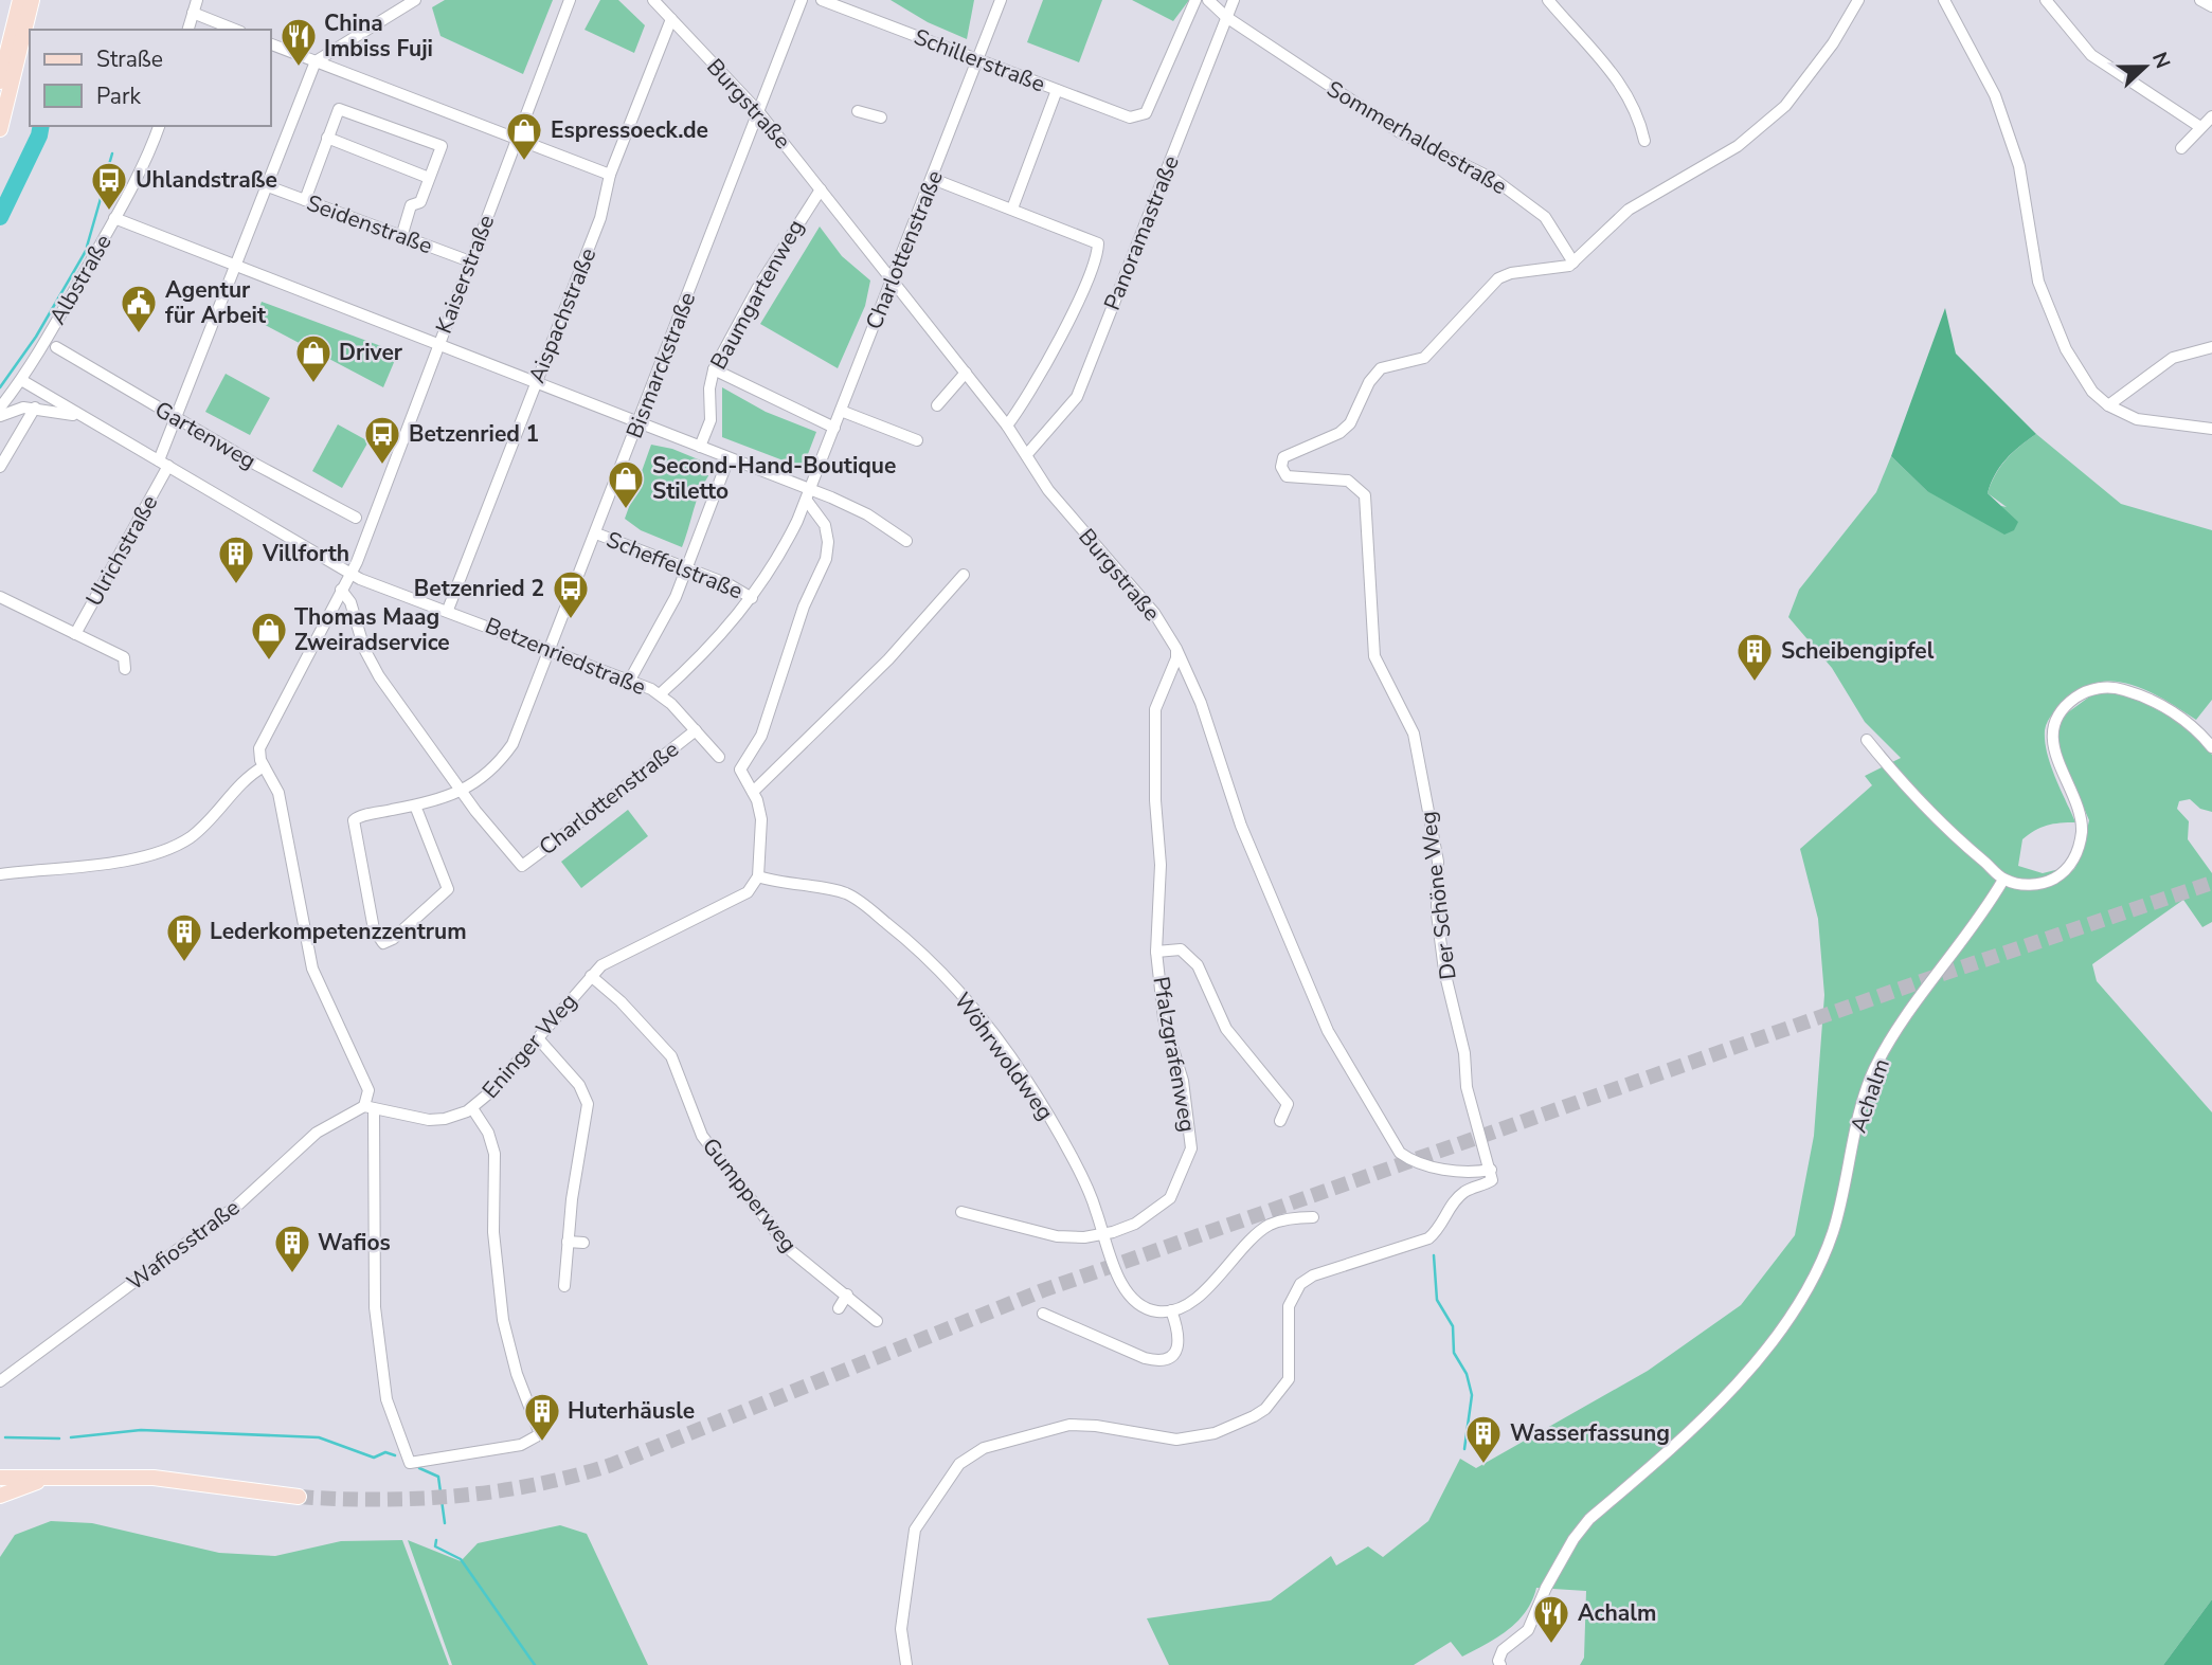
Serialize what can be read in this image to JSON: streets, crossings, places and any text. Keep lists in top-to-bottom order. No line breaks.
{"streets":{"street":["Schillerstraße","Burgstraße","Sommerhaldestraße","Seidenstraße","Panoramastraße","Charlottenstraße","Kaiserstraße","Albstraße","Baumgartenweg","Aispachstraße","Bismarckstraße","Gartenweg","Ulrichstraße","Scheffelstraße","Betzenriedstraße","Der Schöne Weg","Eninger Weg","Pfalzgrafenweg","Wöhrwoldweg","Achalm","Gumpperweg","Wafiosstraße"]},"crossings":[["Schillerstraße","Charlottenstraße"],["Burgstraße","Panoramastraße"],["Burgstraße","Charlottenstraße"],["Burgstraße","Baumgartenweg"],["Burgstraße","Aispachstraße"],["Burgstraße","Bismarckstraße"],["Burgstraße","Der Schöne Weg"],["Burgstraße","Pfalzgrafenweg"],["Sommerhaldestraße","Panoramastraße"],["Sommerhaldestraße","Der Schöne Weg"],["Seidenstraße","Kaiserstraße"],["Seidenstraße","Ulrichstraße"],["Charlottenstraße","Bismarckstraße"],["Charlottenstraße","Scheffelstraße"],["Charlottenstraße","Betzenriedstraße"],["Kaiserstraße","Betzenriedstraße"],["Albstraße","Betzenriedstraße"],["Aispachstraße","Betzenriedstraße"],["Bismarckstraße","Scheffelstraße"],["Bismarckstraße","Betzenriedstraße"],["Gartenweg","Ulrichstraße"],["Ulrichstraße","Betzenriedstraße"],["Eninger Weg","Wöhrwoldweg"],["Eninger Weg","Gumpperweg"],["Eninger Weg","Wafiosstraße"],["Pfalzgrafenweg","Wöhrwoldweg"]],"places":{"restaurant":["China Imbiss Fuji","Achalm"],"shop":["Espressoeck.de","Driver","Second-Hand-Boutique Stiletto","Thomas Maag Zweiradservice"],"bus stop":["Uhlandstraße","Betzenried 1","Betzenried 2"],"public building":["Agentur für Arbeit"],"building":["Villforth","Scheibengipfel","Lederkompetenzzentrum","Wafios","Huterhäusle","Wasserfassung"]},"legend":["Straße","Park"],"north":"right"}
